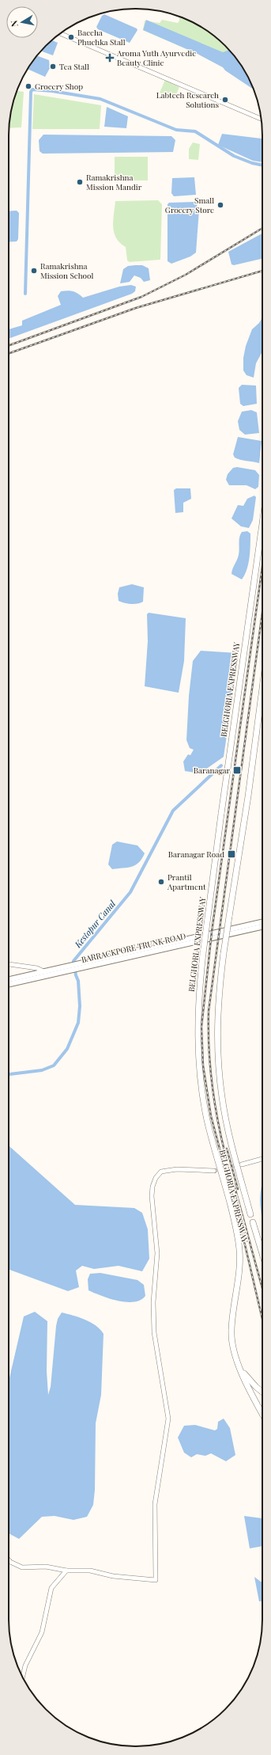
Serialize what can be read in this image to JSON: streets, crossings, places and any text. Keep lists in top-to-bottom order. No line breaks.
{"streets":{"highway":["BELGHORIA EXPRESSWAY"],"main road":["BARRACKPORE TRUNK ROAD"]},"water":["Kestopur Canal"],"places":{"other":["Baccha Phuchka Stall","Tea Stall","Grocery Shop","Labtech Research Solutions","Ramakrishna Mission Mandir","Small Grocery Store","Ramakrishna Mission School","Prantil Apartment"],"health":["Aroma Yuth Ayurvedic Beauty Clinic"],"transit":["Baranagar","Baranagar Road"]},"north":"left"}
